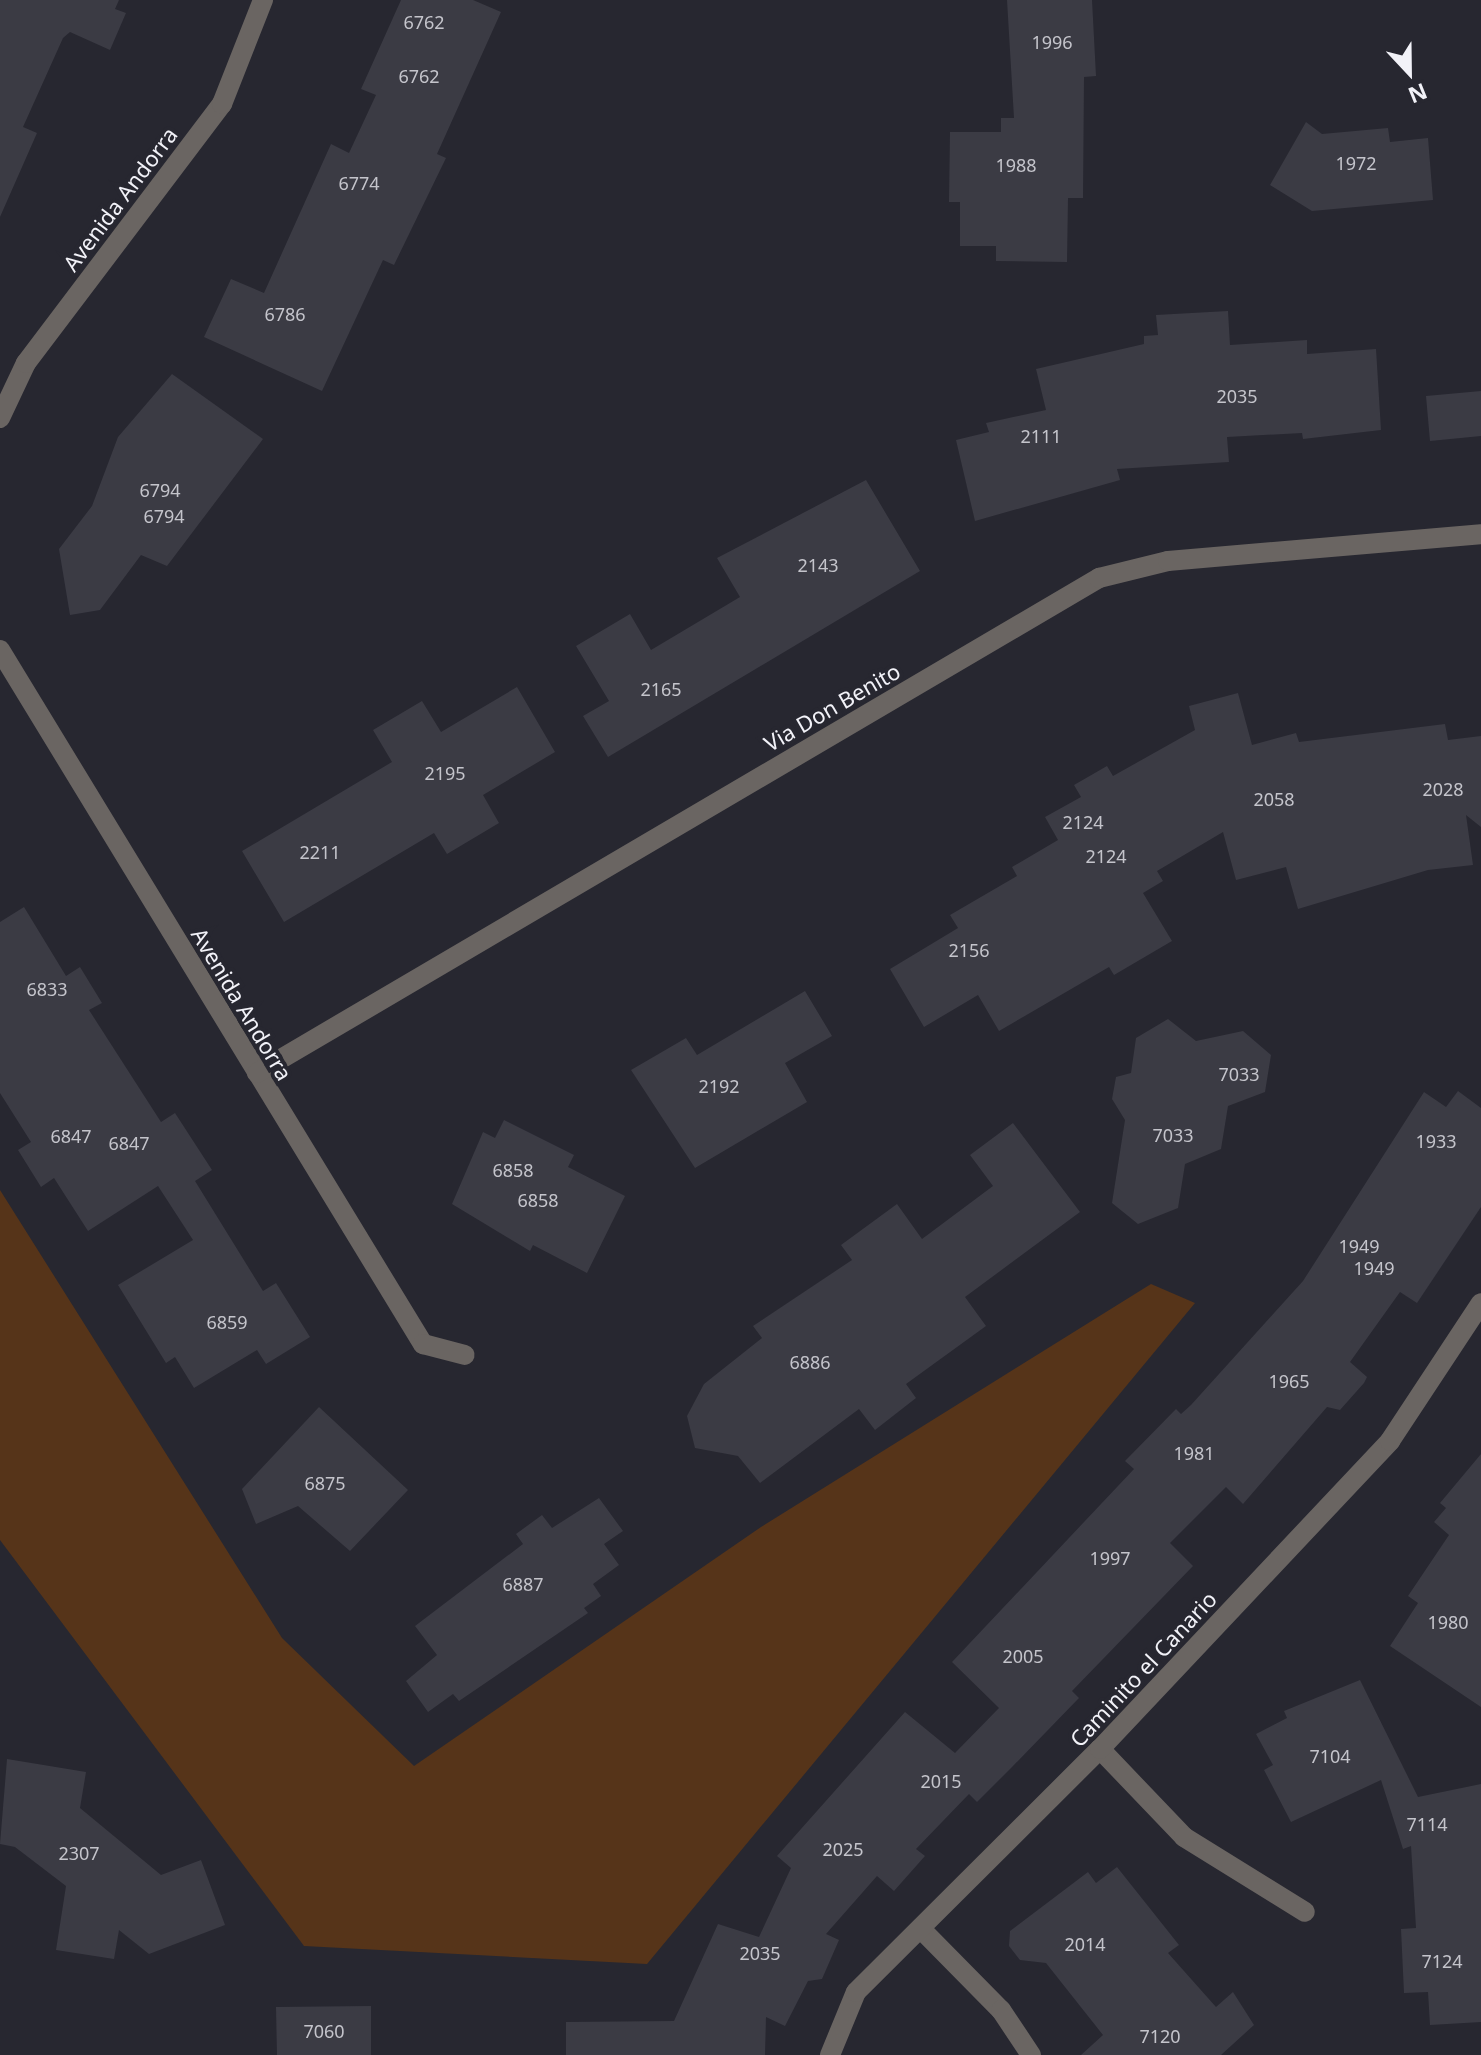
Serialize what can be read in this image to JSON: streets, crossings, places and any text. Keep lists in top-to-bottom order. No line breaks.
{"streets":{"street":["Avenida Andorra","Via Don Benito","Caminito el Canario"]},"crossings":[["Avenida Andorra","Via Don Benito"]],"house_numbers":["6762","1996","6762","1972","1988","6774","6786","2035","2111","6794","6794","2143","2165","2195","2028","2058","2124","2211","2124","2156","6833","7033","2192","7033","6847","1933","6847","6858","6858","1949","1949","6859","6886","1965","1981","6875","1997","6887","1980","2005","7104","2015","7114","2025","2307","2014","2035","7124","7060","7120"],"north":"bottom"}
